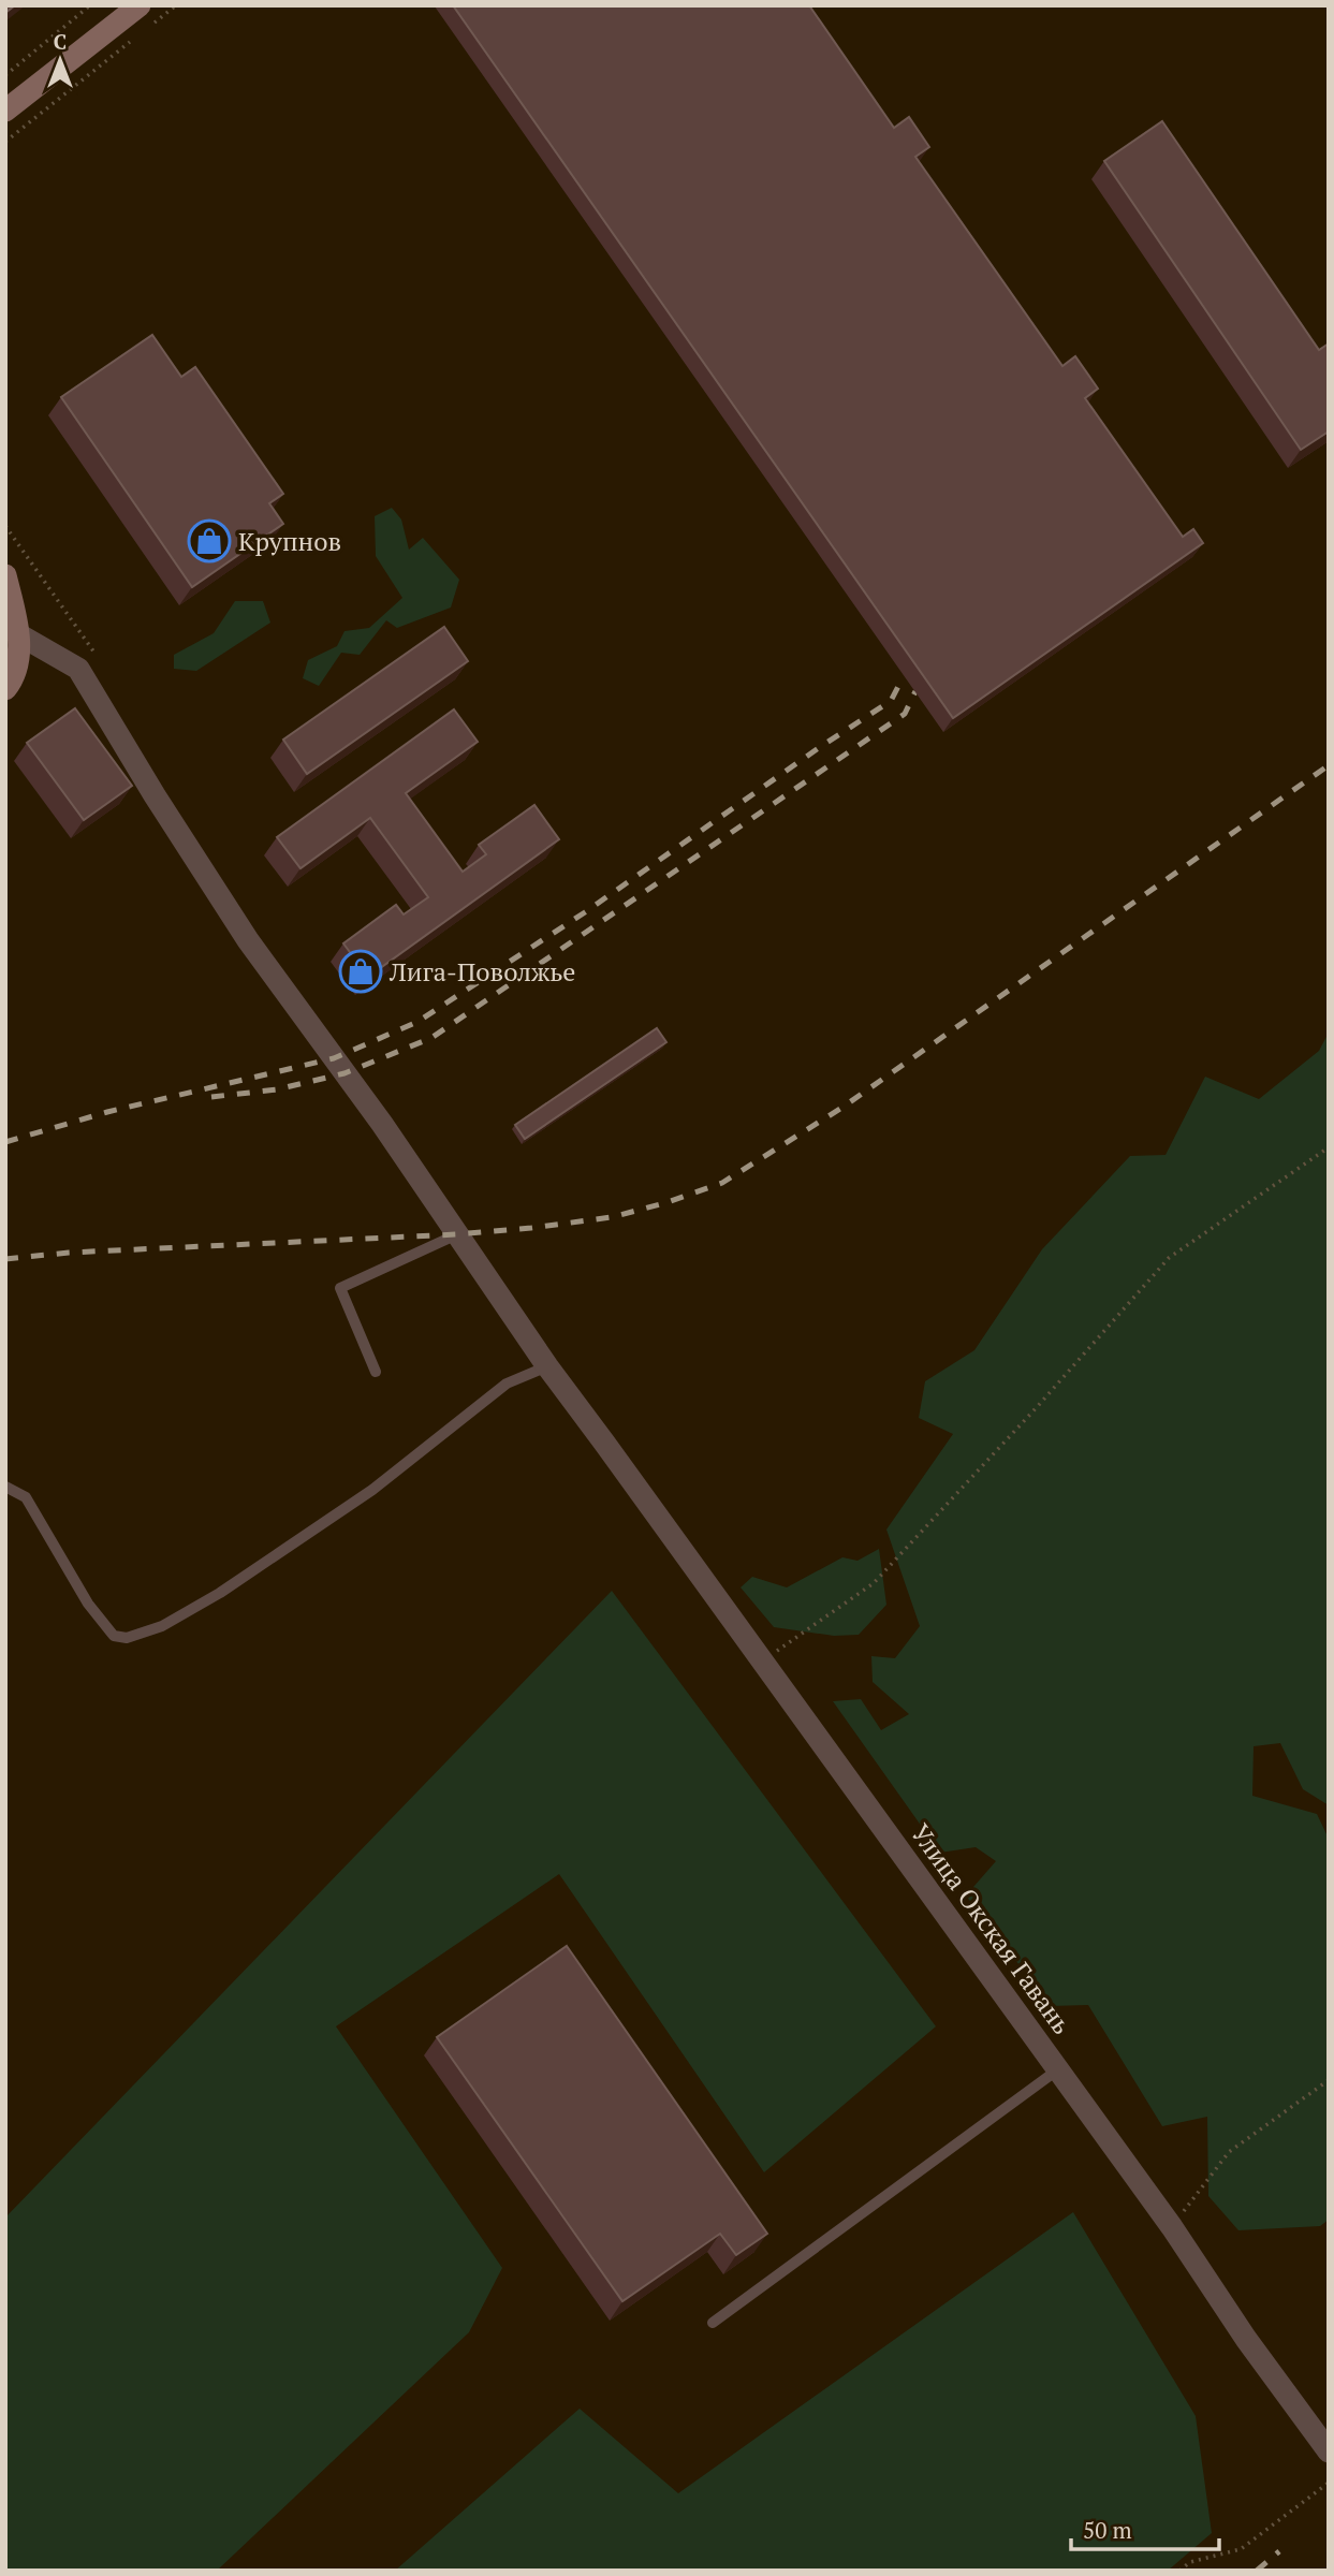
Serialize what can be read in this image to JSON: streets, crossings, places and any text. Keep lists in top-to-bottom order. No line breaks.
{"streets":{"street":["Улица Окская Гавань"]},"places":{"shop":["Крупнов","Лига-Поволжье"]},"scale_bar":"50 m","north":"top"}
